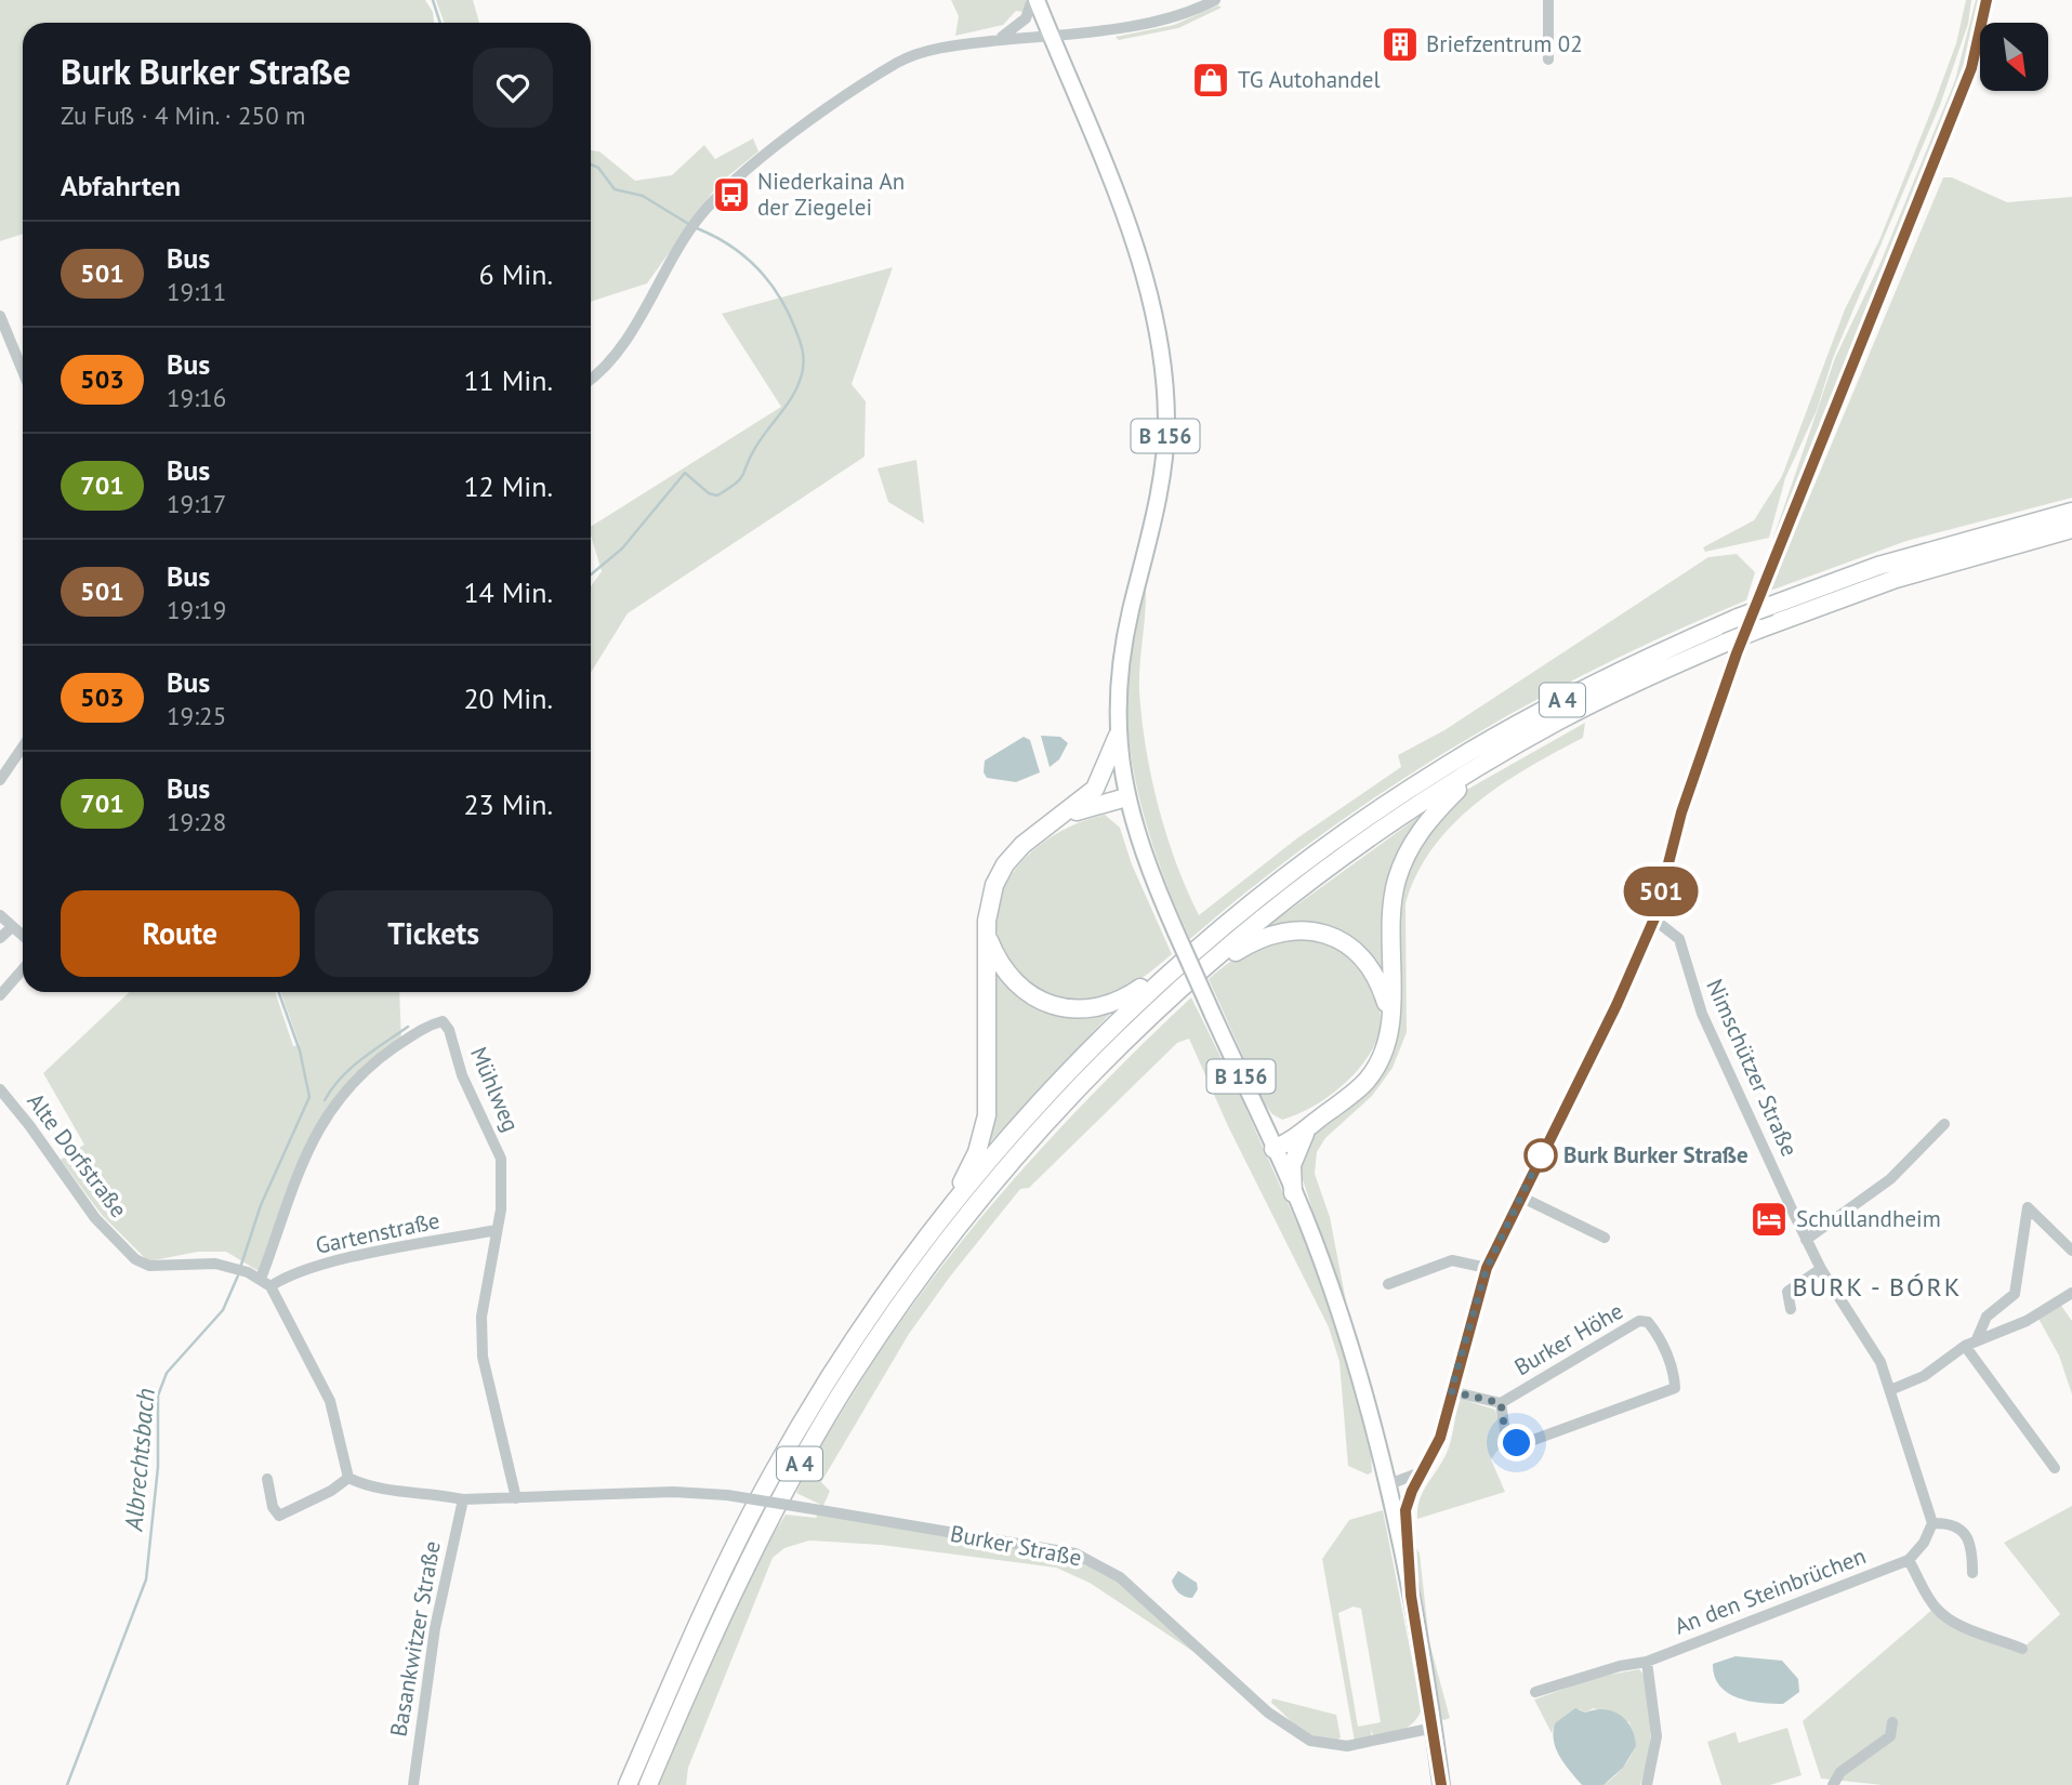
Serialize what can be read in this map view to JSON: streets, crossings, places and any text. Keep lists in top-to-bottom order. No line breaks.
{"streets":{"highway":["A 4"],"main road":["B 156"],"street":["Nimschützer Straße","Mühlweg","Alte Dorfstraße","Gartenstraße","Burker Höhe","Burker Straße","An den Steinbrüchen","Basankwitzer Straße"]},"crossings":[["B 156","Burker Straße"],["Mühlweg","Alte Dorfstraße"],["Mühlweg","Gartenstraße"],["Mühlweg","Burker Straße"],["Alte Dorfstraße","Gartenstraße"]],"districts":["BURK - BÓRK"],"water":["Albrechtsbach"],"places":{"building":["Briefzentrum 02"],"shop":["TG Autohandel"],"bus stop":["Niederkaina An der Ziegelei"],"other":["Burk Burker Straße"],"hotel":["Schullandheim"]},"lines":["bus line 501"],"north":"bottom right","page":{"on_map":"501","heading":[["Burk Burker Straße","Zu Fuß · 4 Min. · 250 m"],"Abfahrten"],"list":[{"mark":"501","name":"Bus","note":"19:11","value":"6 Min."},{"mark":"503","name":"Bus","note":"19:16","value":"11 Min."},{"mark":"701","name":"Bus","note":"19:17","value":"12 Min."},{"mark":"501","name":"Bus","note":"19:19","value":"14 Min."},{"mark":"503","name":"Bus","note":"19:25","value":"20 Min."},{"mark":"701","name":"Bus","note":"19:28","value":"23 Min."}],"buttons":["Route","Tickets"]}}
